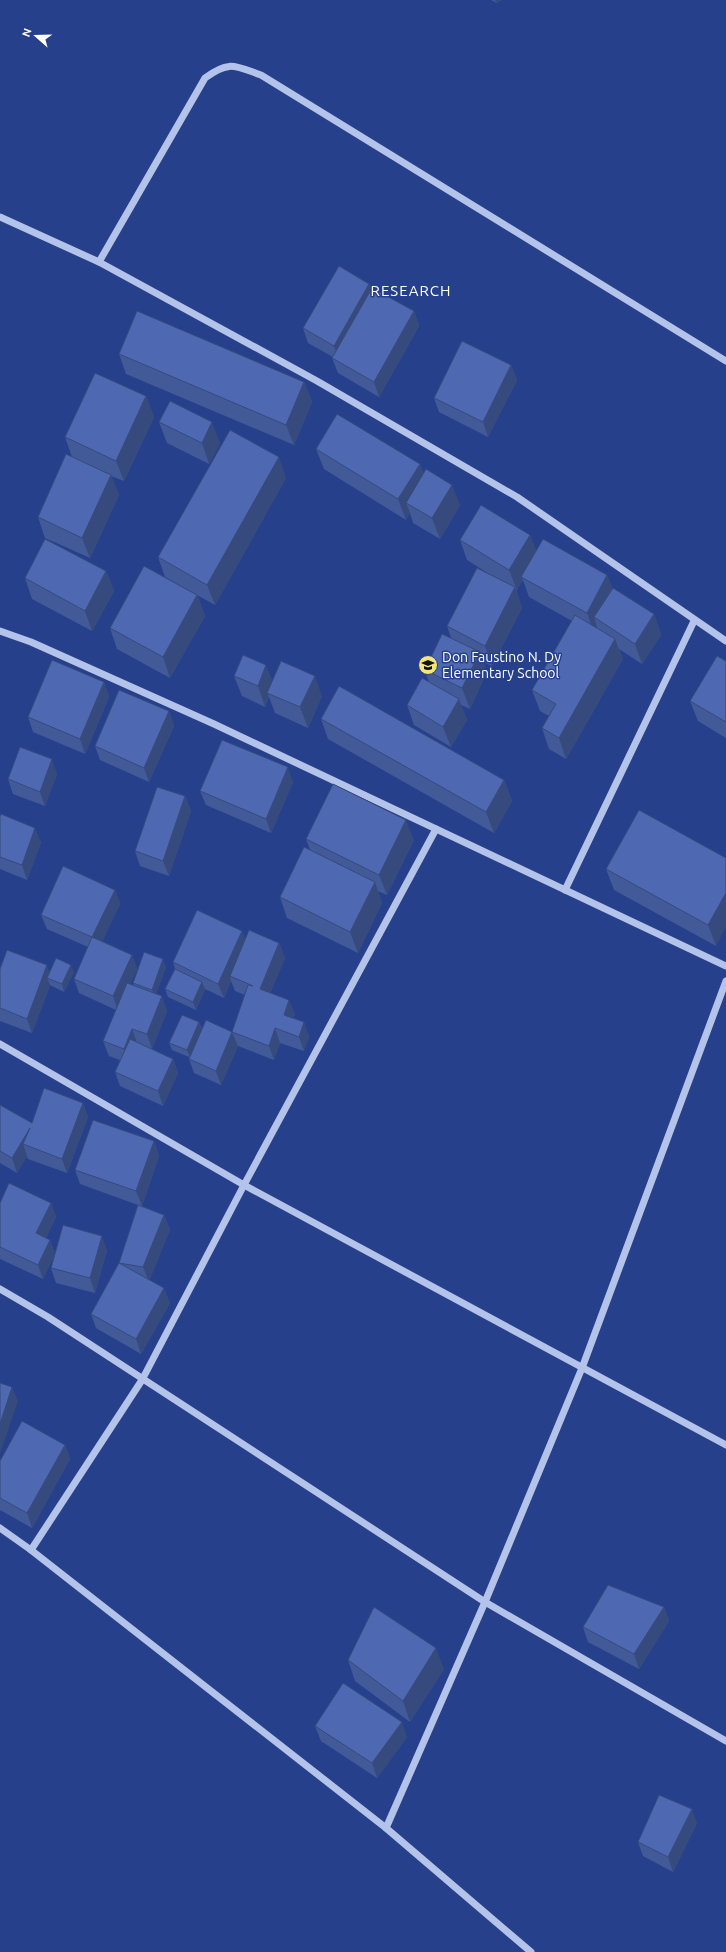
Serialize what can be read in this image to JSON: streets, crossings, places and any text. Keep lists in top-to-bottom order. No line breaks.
{"districts":["RESEARCH"],"places":{"school or university":["Don Faustino N. Dy Elementary School"]},"north":"left"}
